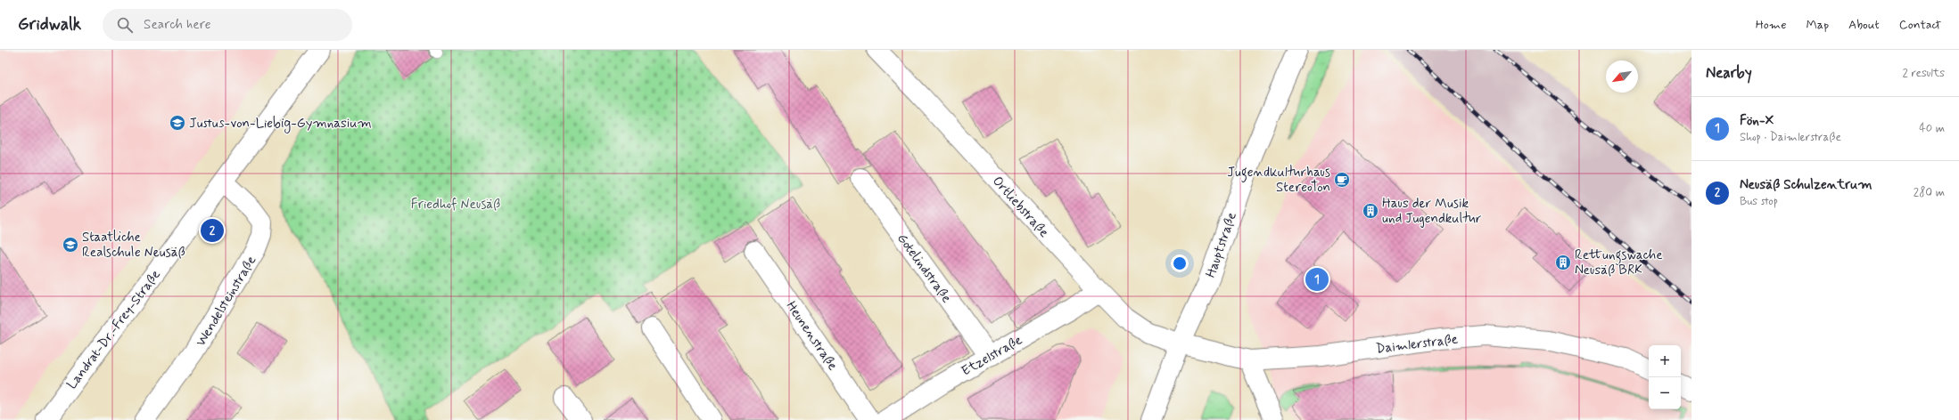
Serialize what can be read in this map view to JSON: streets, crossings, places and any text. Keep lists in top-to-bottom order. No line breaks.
{"streets":{"street":["Ortliebstraße","Hauptstraße","Gotelindstraße","Wendelsteinstraße","Landrat-Dr.-Frey-Straße","Heunenstraße","Daimlerstraße","Etzelstraße"]},"crossings":[["Ortliebstraße","Hauptstraße"],["Ortliebstraße","Daimlerstraße"],["Ortliebstraße","Etzelstraße"],["Hauptstraße","Daimlerstraße"],["Gotelindstraße","Etzelstraße"],["Wendelsteinstraße","Landrat-Dr.-Frey-Straße"]],"parks":["Friedhof Neusäß"],"places":{"school or university":["Justus-von-Liebig-Gymnasium","Staatliche Realschule Neusäß"],"cafe":["Jugendkulturhaus StereoTon"],"building":["Haus der Musik und Jugendkultur","Rettungswache Neusäß BRK"]},"north":"bottom left","page":{"header":"Gridwalk","search":"Search here","nav":["Home","Map","About","Contact"],"heading":["Nearby","2 results"],"list":[{"mark":"1","name":"Fön-X","note":"Shop · Daimlerstraße","value":"40 m"},{"mark":"2","name":"Neusäß Schulzentrum","note":"Bus stop","value":"280 m"}],"pins":["2","1"],"map_buttons":["+","−"]}}
